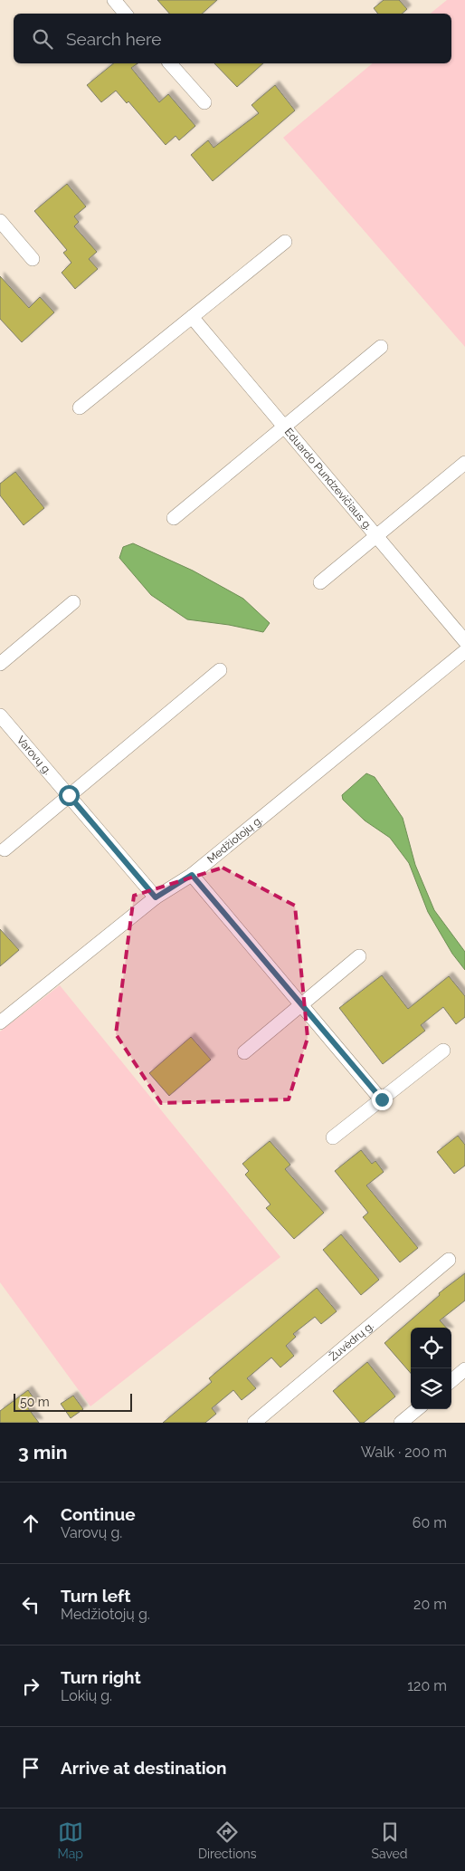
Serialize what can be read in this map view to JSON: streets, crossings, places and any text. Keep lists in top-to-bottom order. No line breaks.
{"streets":{"street":["Eduardo Pundzevičiaus g.","Varovų g.","Medžiotojų g.","Žuvėdrų g."]},"crossings":[["Varovų g.","Medžiotojų g."]],"scale_bar":"50 m","page":{"search":"Search here","scale":"50 m","heading":["3 min","Walk · 200 m"],"list":[["Continue","Varovų g.","60 m"],["Turn left","Medžiotojų g.","20 m"],["Turn right","Lokių g.","120 m"],"Arrive at destination"],"nav":["Map","Directions","Saved"]}}
